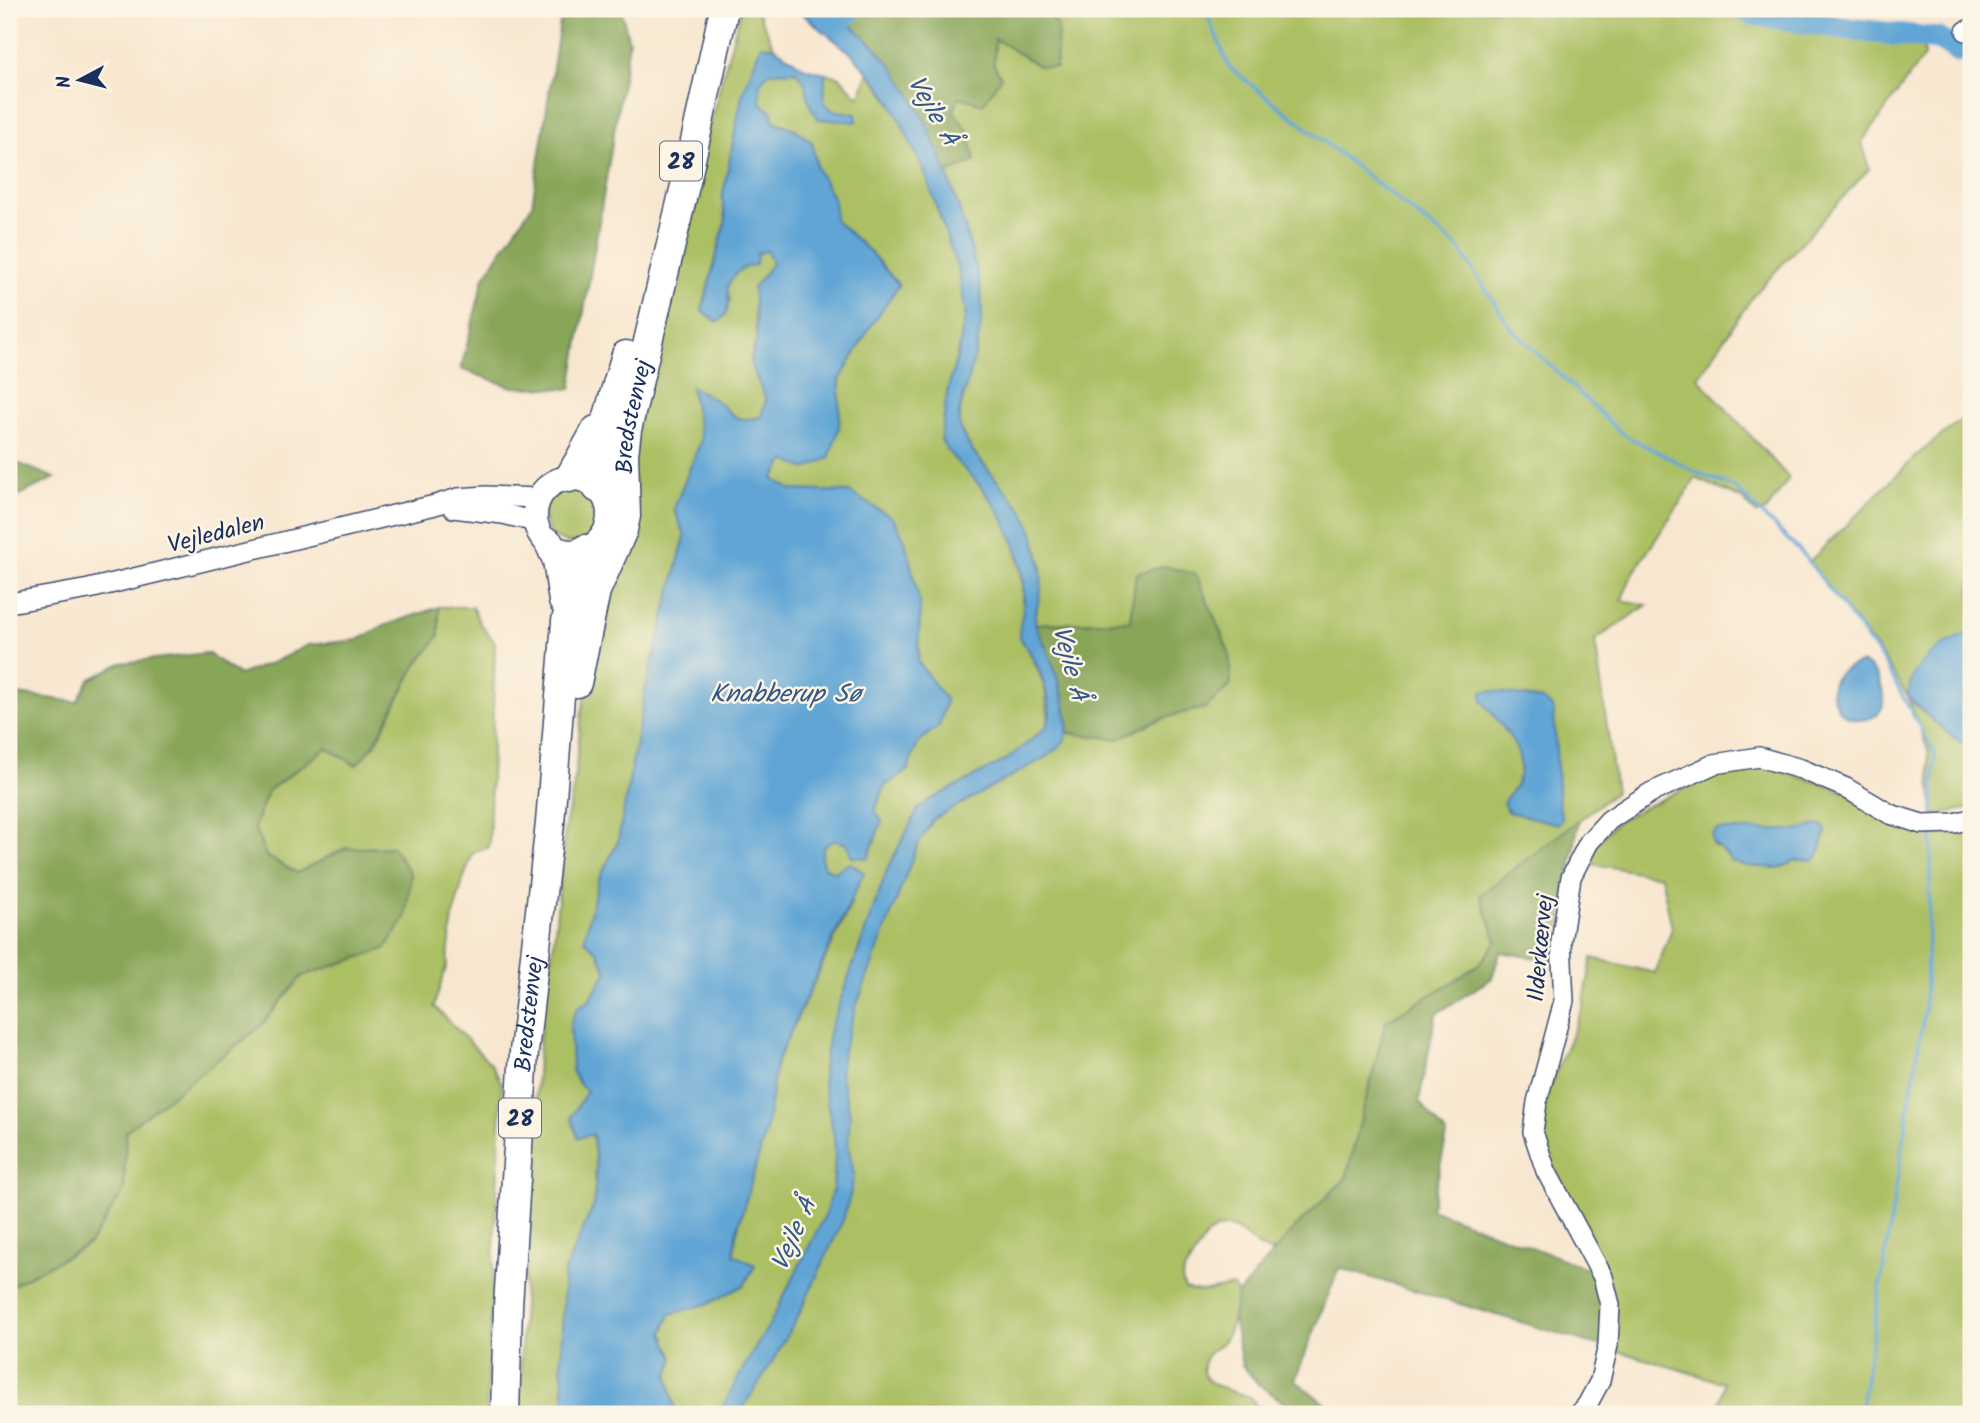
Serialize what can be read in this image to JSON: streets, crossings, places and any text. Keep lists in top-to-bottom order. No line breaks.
{"streets":{"highway":["28","Bredstenvej"],"street":["Vejledalen","Ilderkærvej"]},"crossings":[["28","Bredstenvej"],["28","Vejledalen"],["Bredstenvej","Vejledalen"]],"water":["Vejle Å","Knabberup Sø"],"north":"left"}
